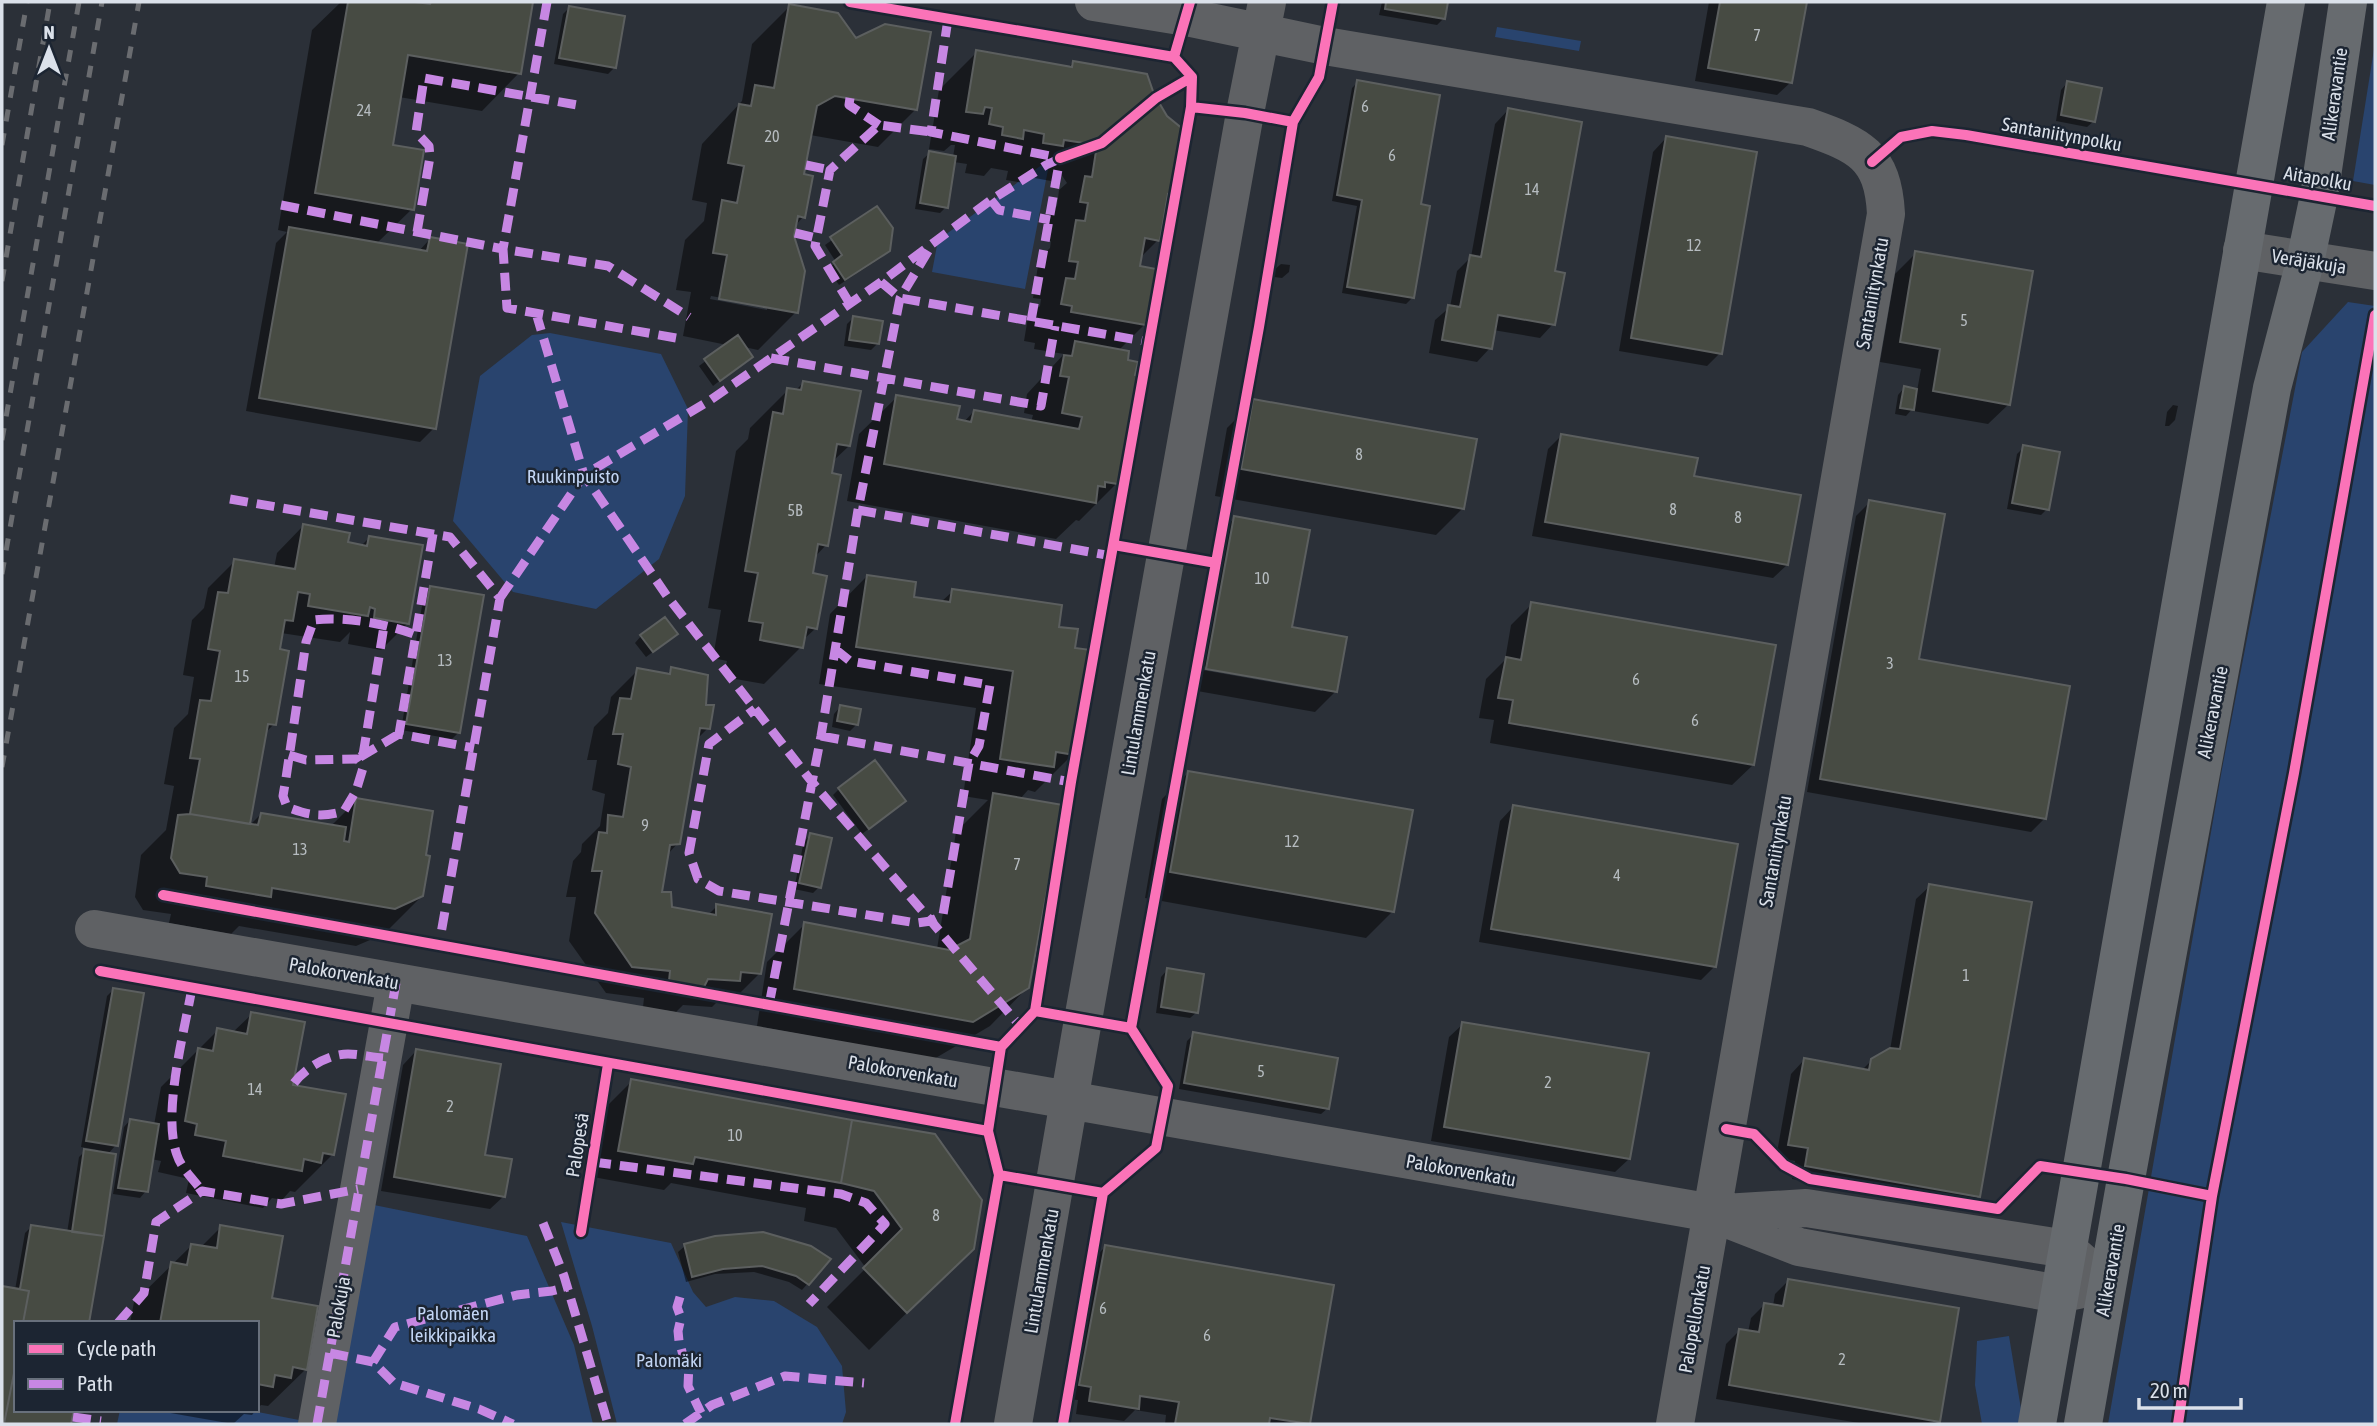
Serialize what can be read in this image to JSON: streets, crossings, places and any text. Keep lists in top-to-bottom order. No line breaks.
{"streets":{"main road":["Alikeravantie"],"street":["Veräjäkuja","Santaniitynkatu","Lintulammenkatu","Palokorvenkatu","Palokuja","Palopellonkatu"],"cycle path":["Santaniitynpolku","Palopesä"]},"crossings":[["Alikeravantie","Veräjäkuja"],["Alikeravantie","Palokorvenkatu"],["Santaniitynkatu","Lintulammenkatu"],["Santaniitynkatu","Palokorvenkatu"],["Santaniitynkatu","Palopellonkatu"],["Lintulammenkatu","Palokorvenkatu"],["Palokorvenkatu","Palokuja"],["Palokorvenkatu","Palopellonkatu"]],"parks":["Ruukinpuisto","Palomäen leikkipaikka","Palomäki"],"house_numbers":["7","6","24","20","6","14","12","5","8","8","5B","8","10","13","3","15","6","6","9","12","13","7","4","1","5","2","14","2","10","8","6","6","2"],"legend":["Cycle path","Path"],"scale_bar":"20 m","north":"top"}
